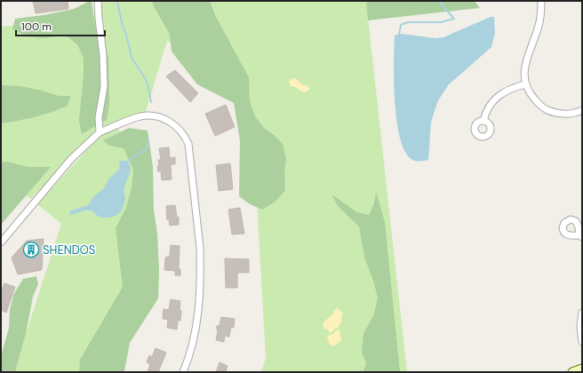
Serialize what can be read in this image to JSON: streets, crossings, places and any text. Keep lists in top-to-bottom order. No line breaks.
{"places":{"building":["SHENDOS"]},"scale_bar":"100 m"}
